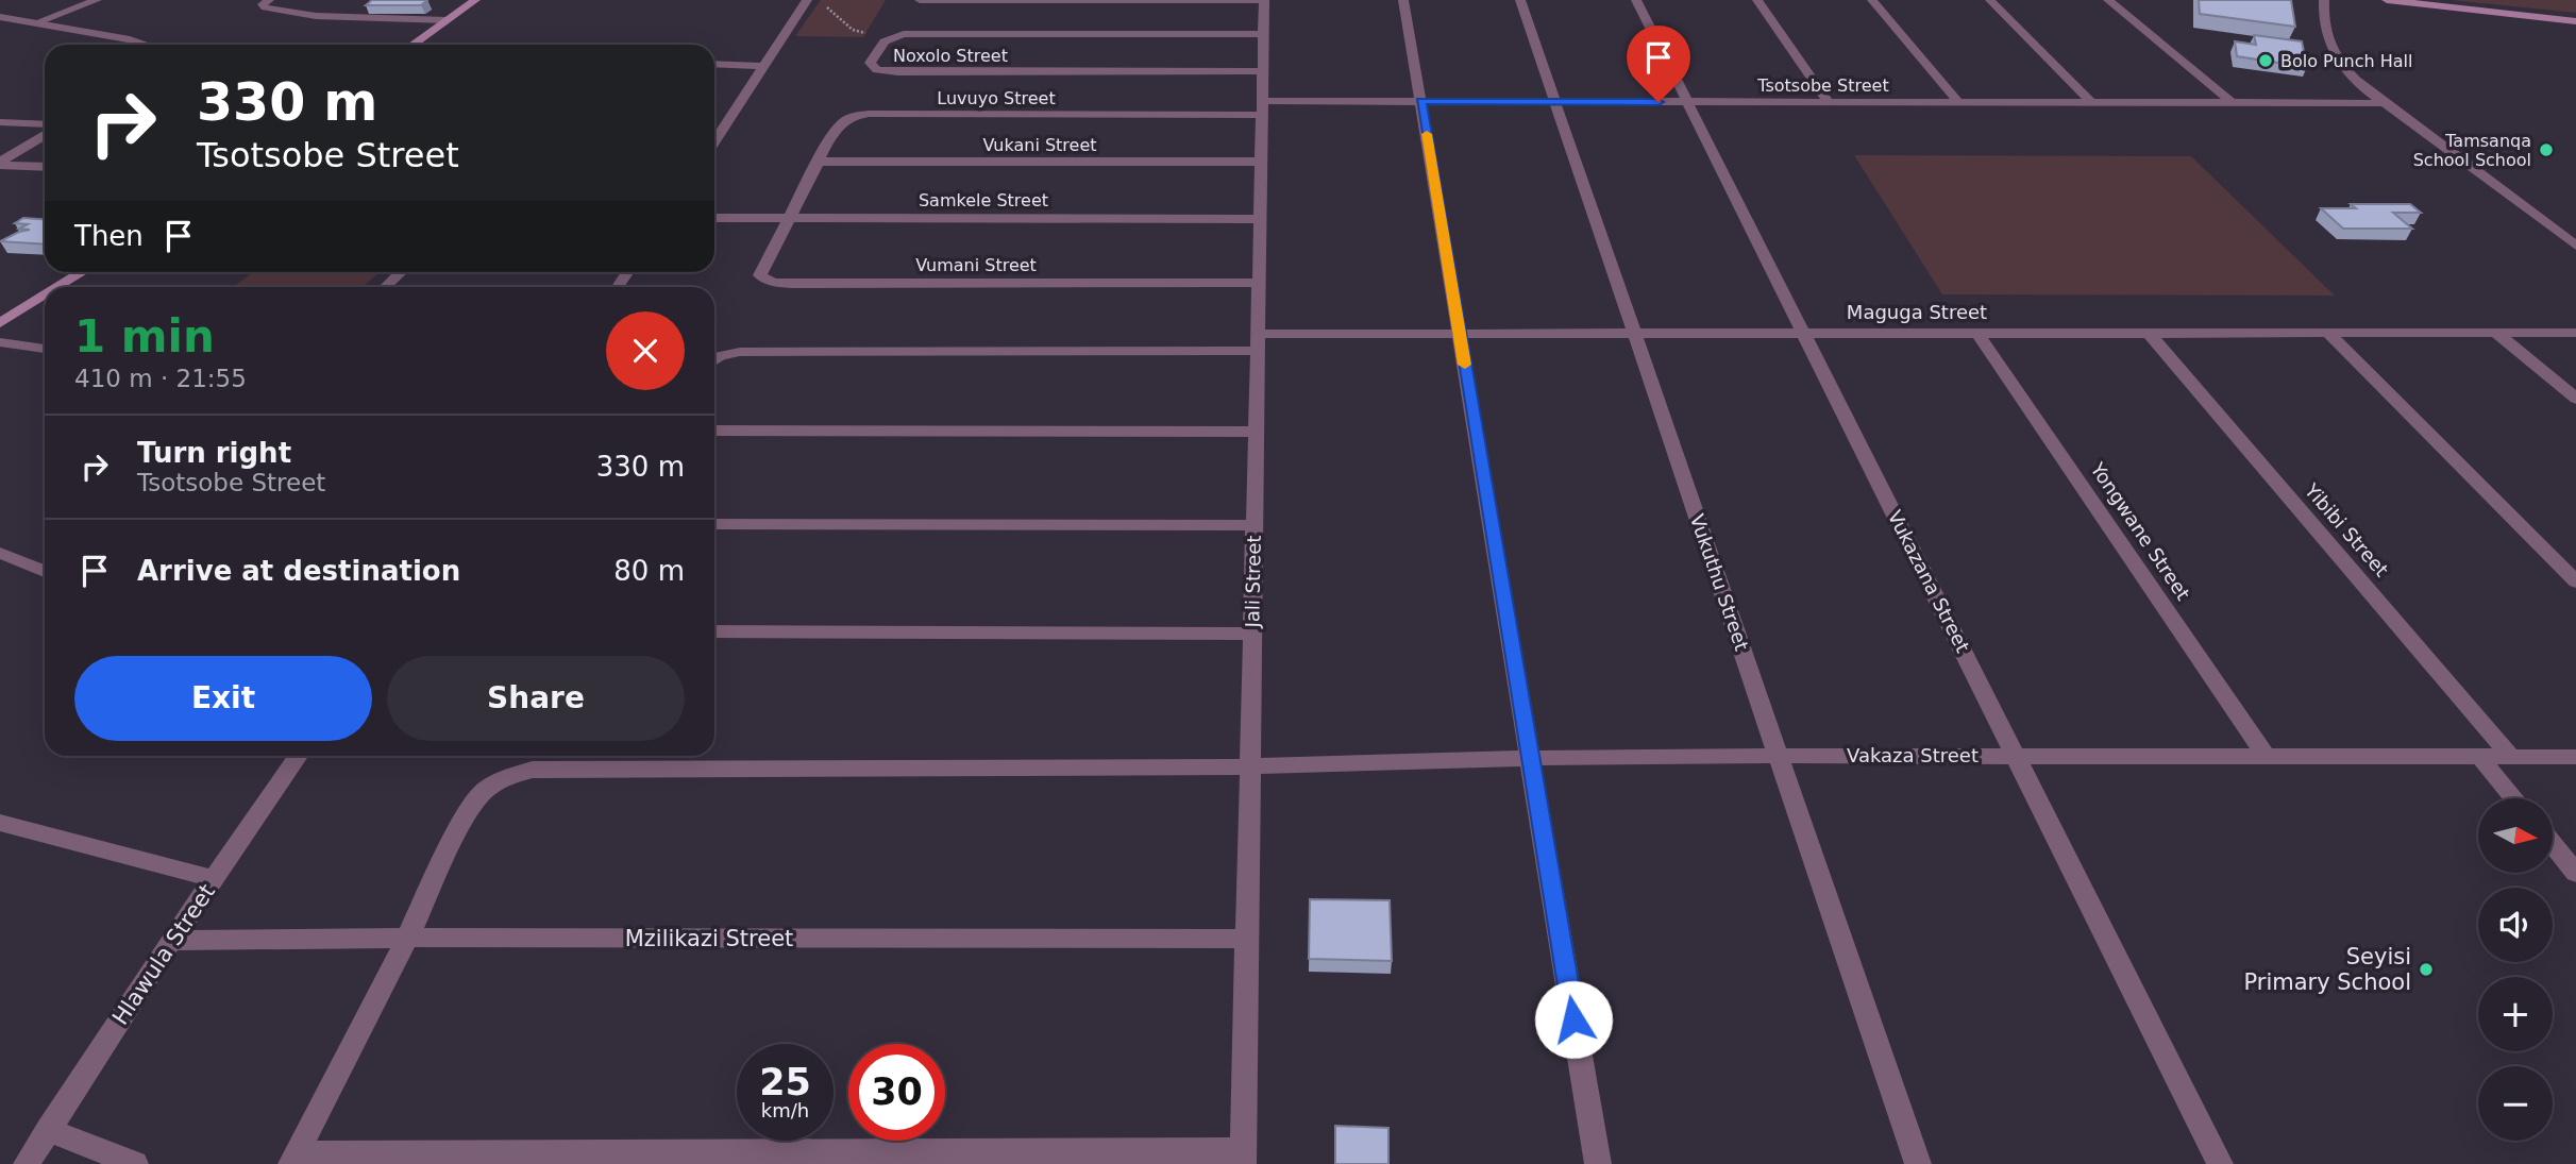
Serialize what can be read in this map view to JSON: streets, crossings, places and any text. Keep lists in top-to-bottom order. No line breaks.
{"streets":{"street":["Noxolo Street","Tsotsobe Street","Luvuyo Street","Vukani Street","Samkele Street","Vumani Street","Maguga Street","Yibibi Street","Yongwane Street","Jali Street","Vukazana Street","Vukuthu Street","Vakaza Street","Mzilikazi Street","Hlawula Street"]},"crossings":[["Noxolo Street","Jali Street"],["Tsotsobe Street","Luvuyo Street"],["Tsotsobe Street","Jali Street"],["Tsotsobe Street","Vukazana Street"],["Tsotsobe Street","Vukuthu Street"],["Luvuyo Street","Vukani Street"],["Luvuyo Street","Samkele Street"],["Luvuyo Street","Vumani Street"],["Luvuyo Street","Jali Street"],["Vukani Street","Jali Street"],["Samkele Street","Vumani Street"],["Samkele Street","Jali Street"],["Vumani Street","Jali Street"],["Maguga Street","Yibibi Street"],["Maguga Street","Yongwane Street"],["Maguga Street","Jali Street"],["Maguga Street","Vukazana Street"],["Maguga Street","Vukuthu Street"],["Yibibi Street","Vakaza Street"],["Yongwane Street","Vakaza Street"],["Jali Street","Vakaza Street"],["Jali Street","Mzilikazi Street"],["Vukazana Street","Vakaza Street"],["Vukuthu Street","Vakaza Street"],["Vakaza Street","Mzilikazi Street"],["Mzilikazi Street","Hlawula Street"]],"places":["Bolo Punch Hall","Tamsanqa School School","Seyisi Primary School"],"north":"right","page":{"turn":["330 m","Tsotsobe Street"],"then":"Then","heading":["1 min","410 m · 21:55"],"list":[{"name":"Turn right","note":"Tsotsobe Street","value":"330 m"},{"name":"Arrive at destination","value":"80 m"}],"buttons":["Exit","Share"],"map_buttons":["+","−"],"speed":"25 km/h","limit":"30"}}
